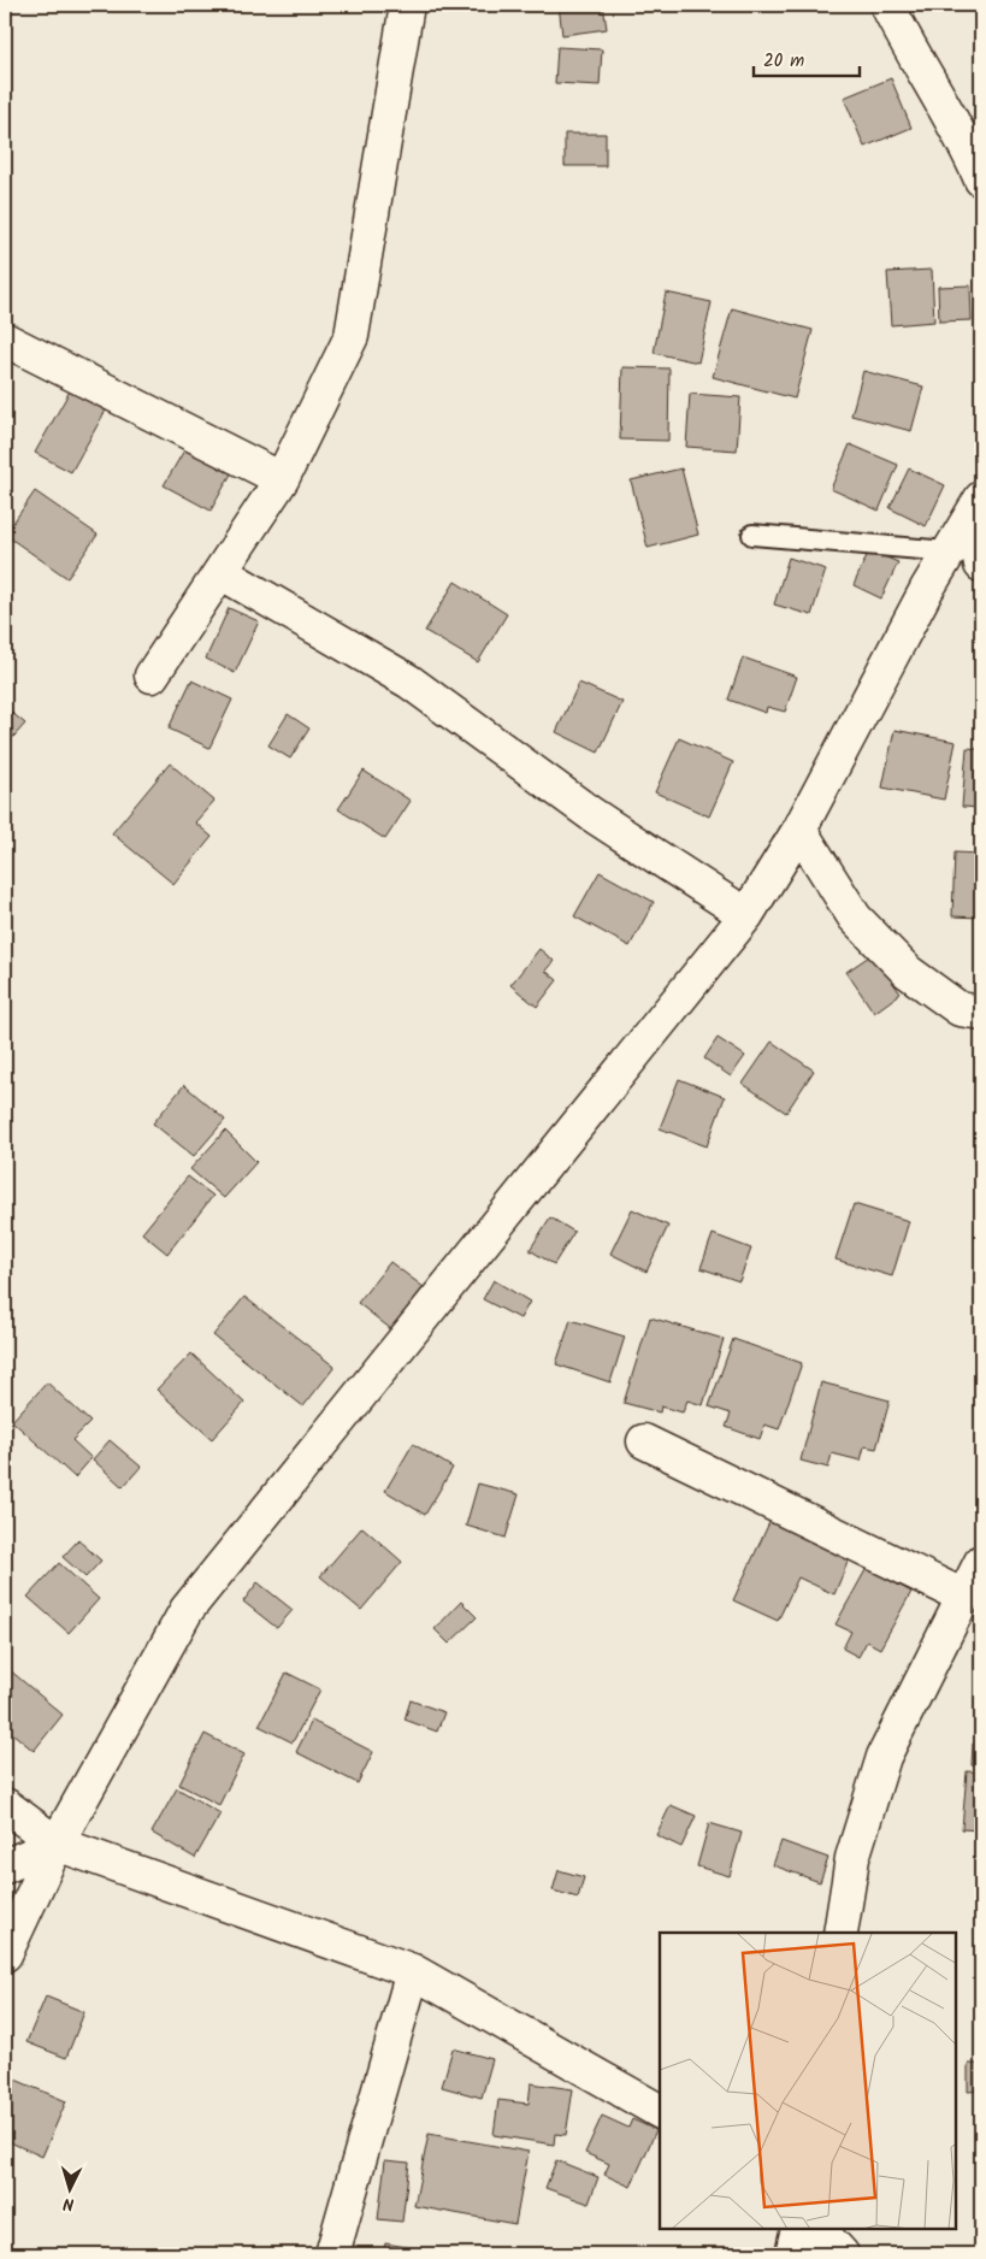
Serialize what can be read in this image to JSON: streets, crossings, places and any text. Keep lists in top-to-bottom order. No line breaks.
{"scale_bar":"20 m","north":"bottom"}
